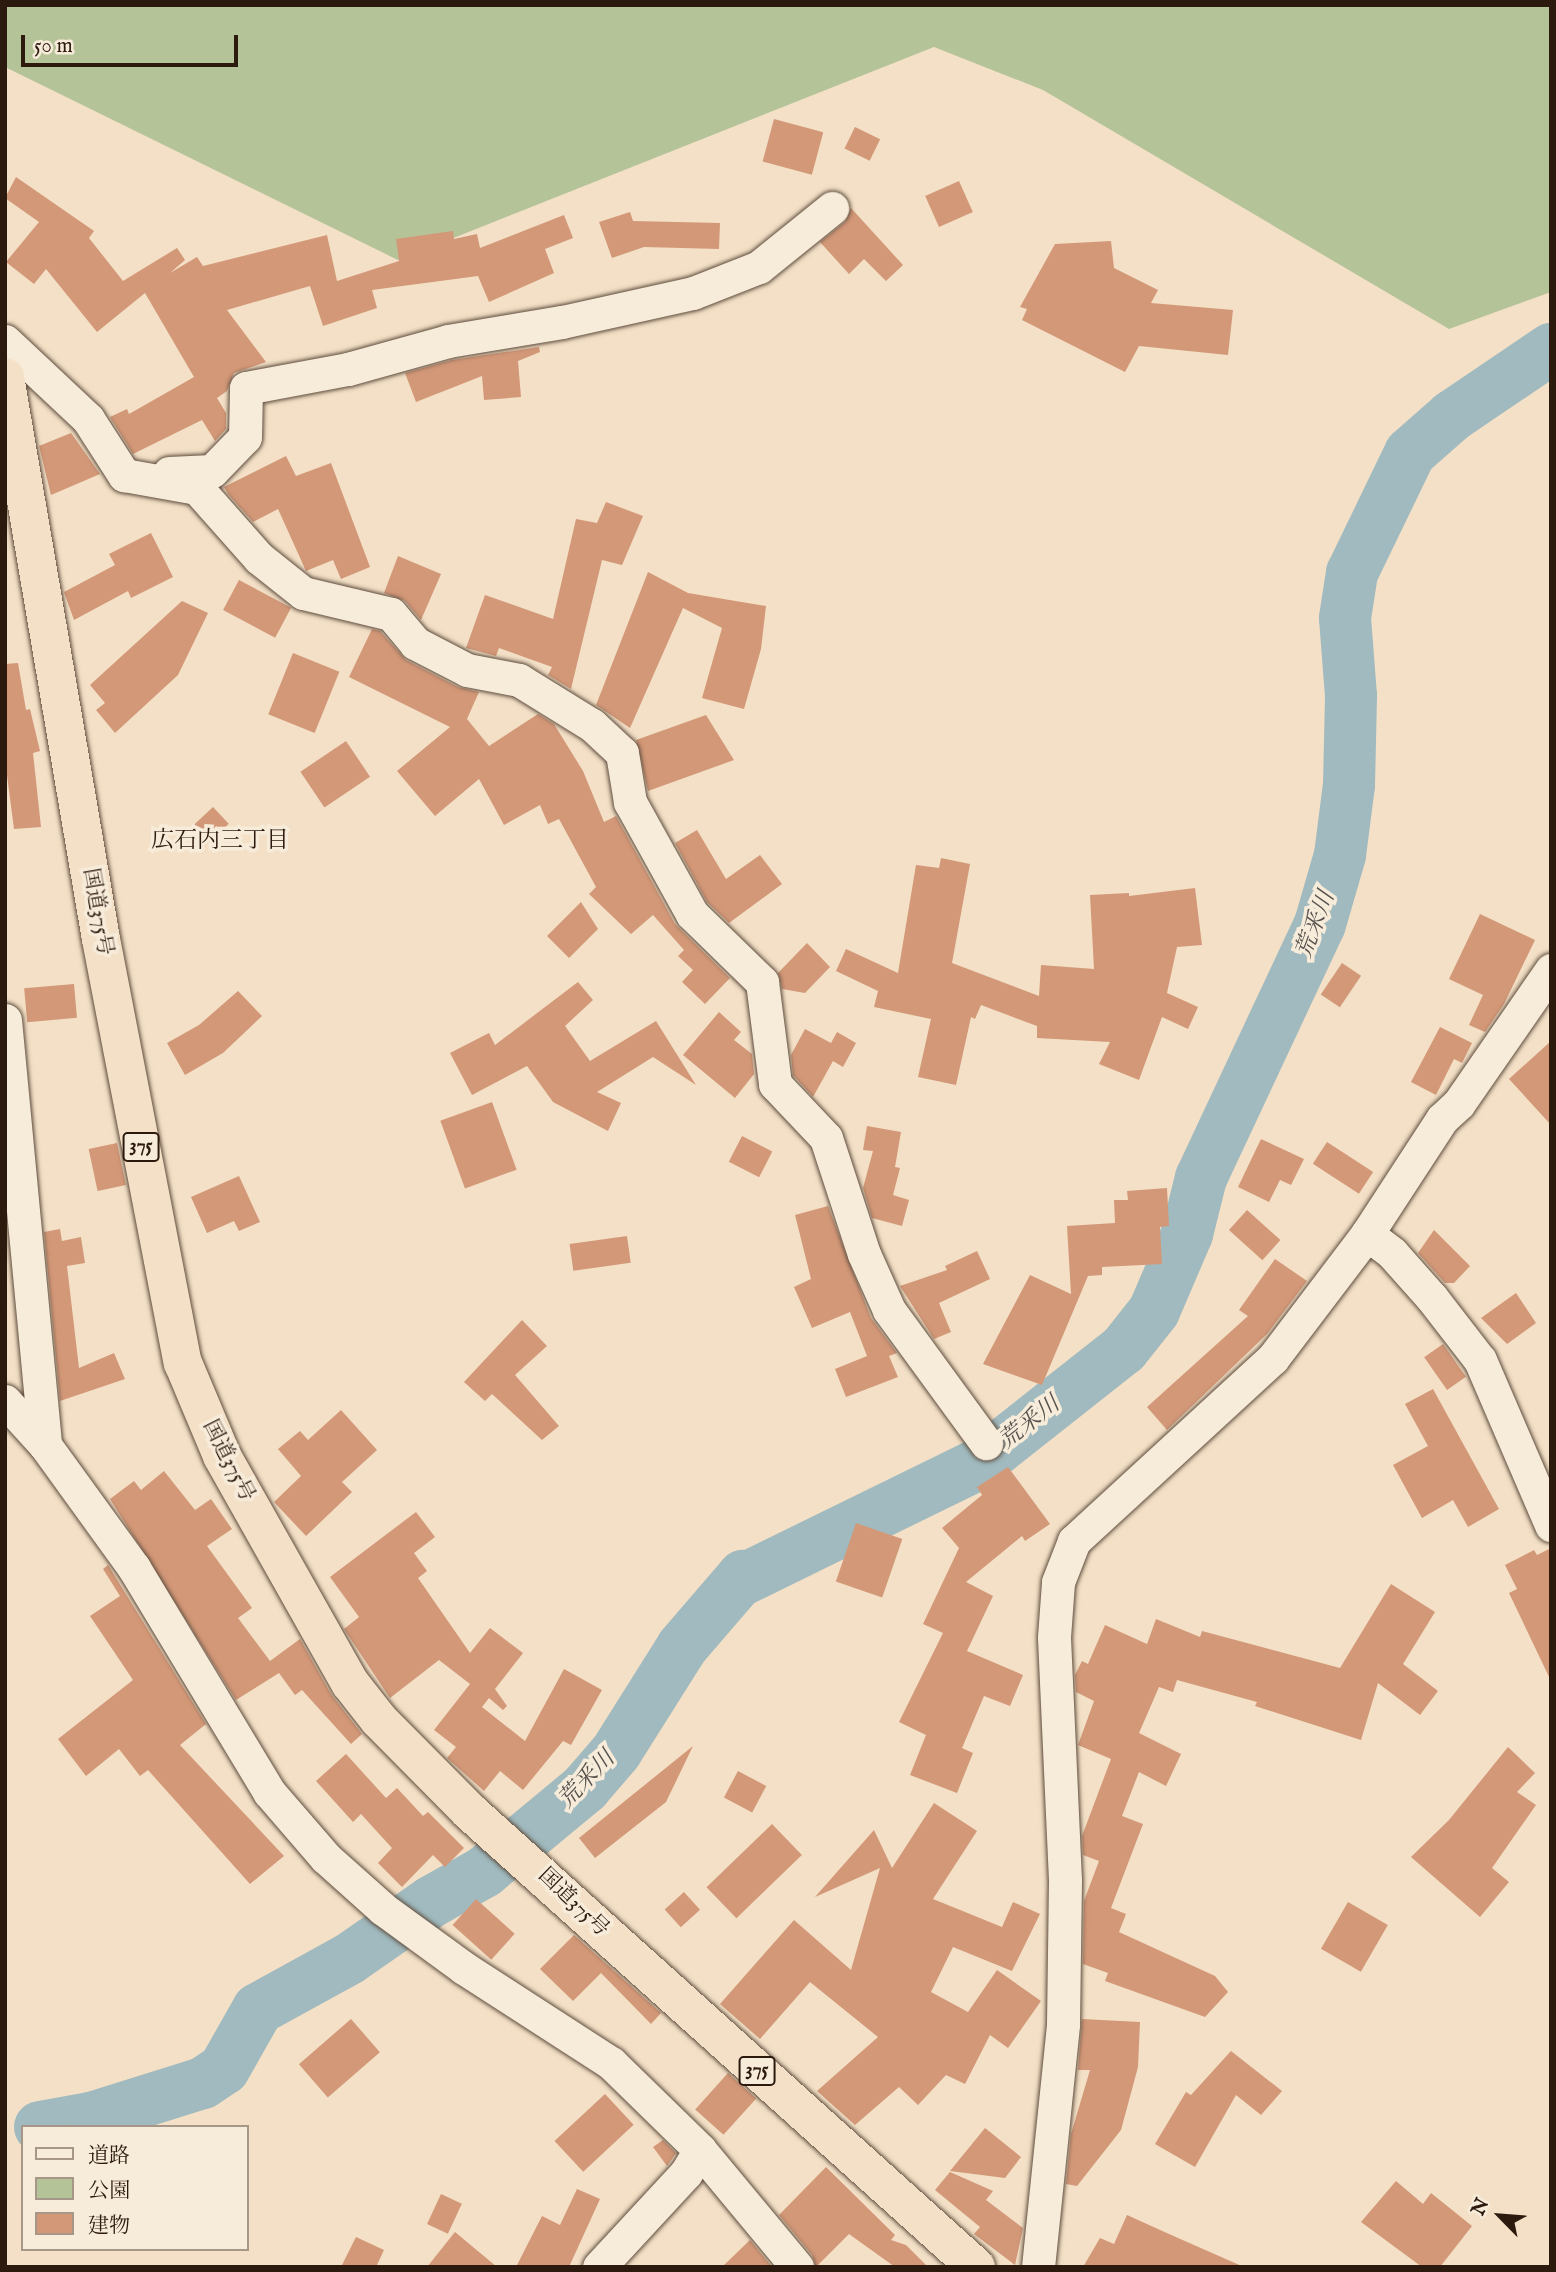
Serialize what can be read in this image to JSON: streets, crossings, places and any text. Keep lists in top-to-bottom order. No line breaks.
{"streets":{"highway":["国道375号","375"]},"districts":["広石内三丁目"],"water":["荒釆川"],"legend":["道路","公園","建物"],"scale_bar":"50 m","north":"top left"}
